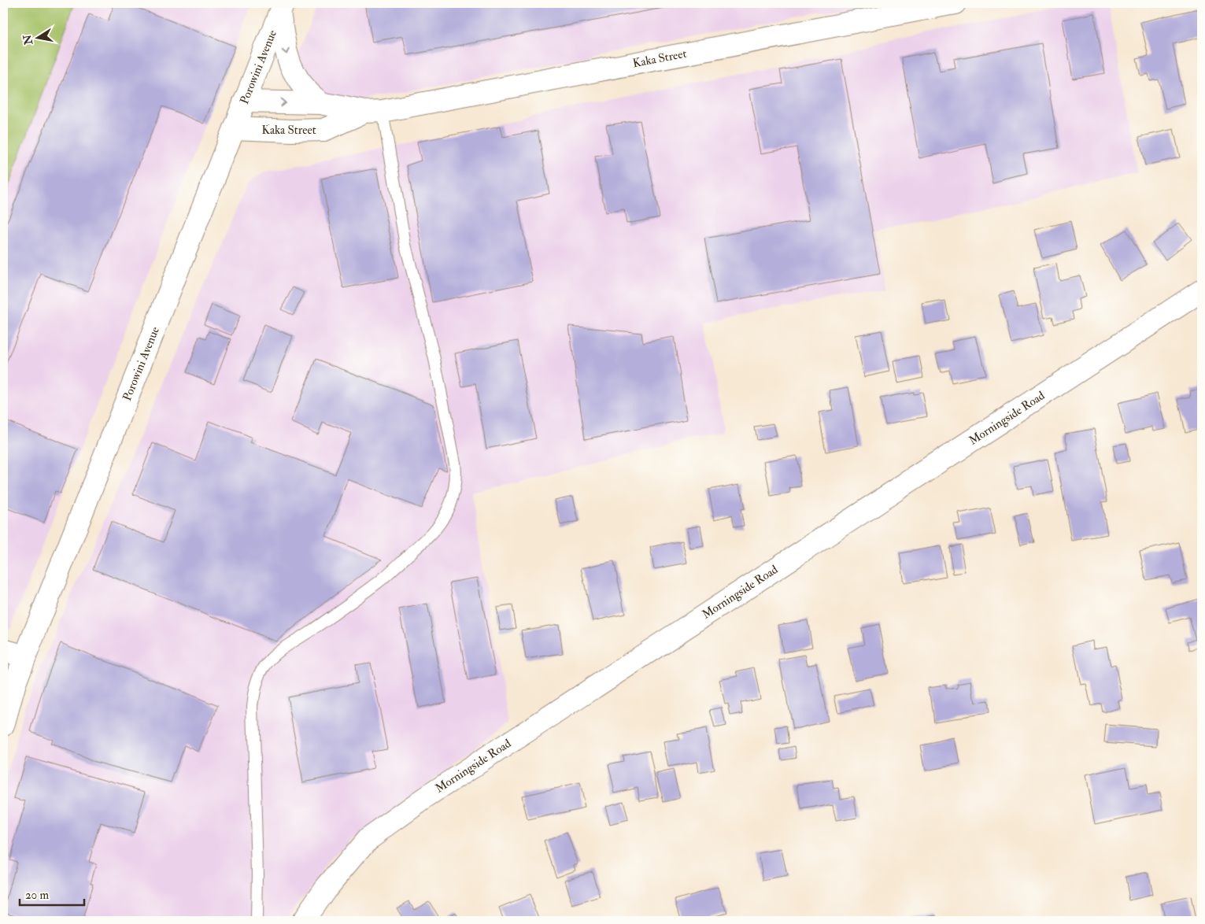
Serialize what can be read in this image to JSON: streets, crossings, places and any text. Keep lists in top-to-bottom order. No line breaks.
{"streets":{"street":["Kaka Street","Porowini Avenue","Morningside Road"]},"crossings":[["Kaka Street","Porowini Avenue"]],"scale_bar":"20 m","north":"left"}
